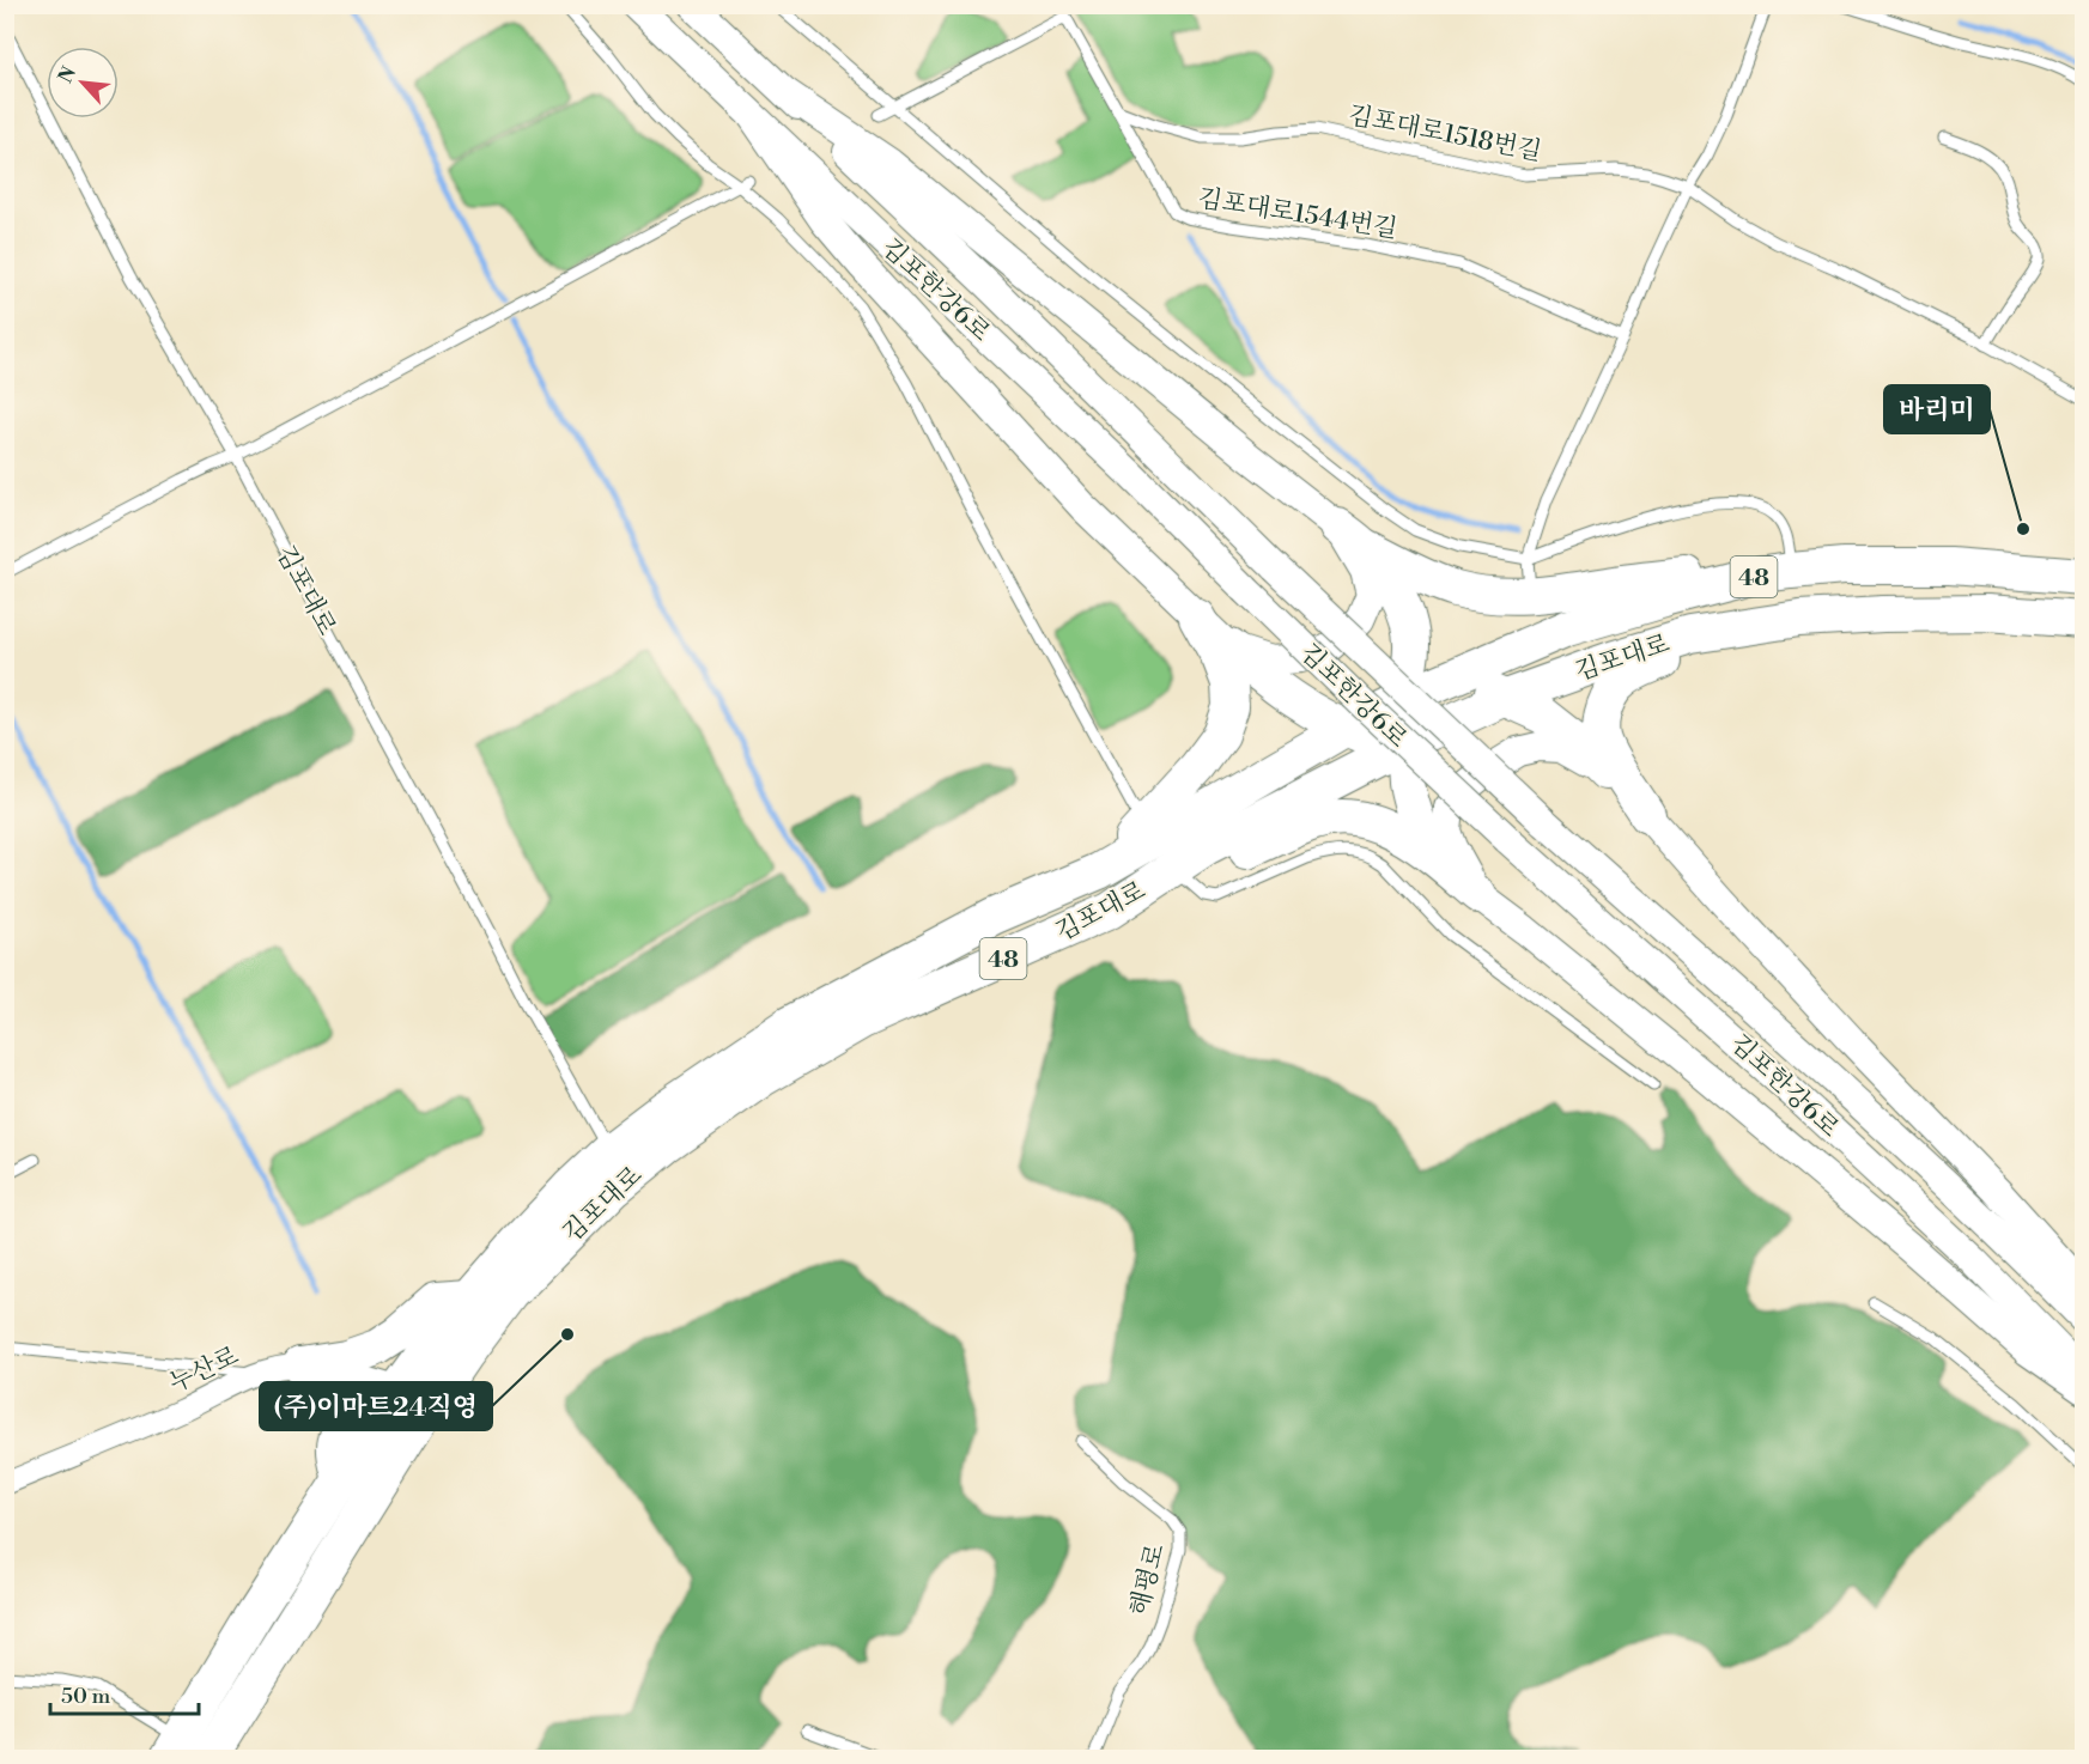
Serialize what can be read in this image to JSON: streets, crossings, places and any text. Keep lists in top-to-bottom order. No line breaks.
{"streets":{"main road":["48","김포대로"],"street":["김포한강6로","누산로"],"lane":["김포대로1518번길","김포대로1544번길","해평로"]},"crossings":[["김포대로1518번길","김포대로1544번길"],["김포대로","누산로"]],"places":["바리미","(주)이마트24직영"],"scale_bar":"50 m","north":"top left"}
